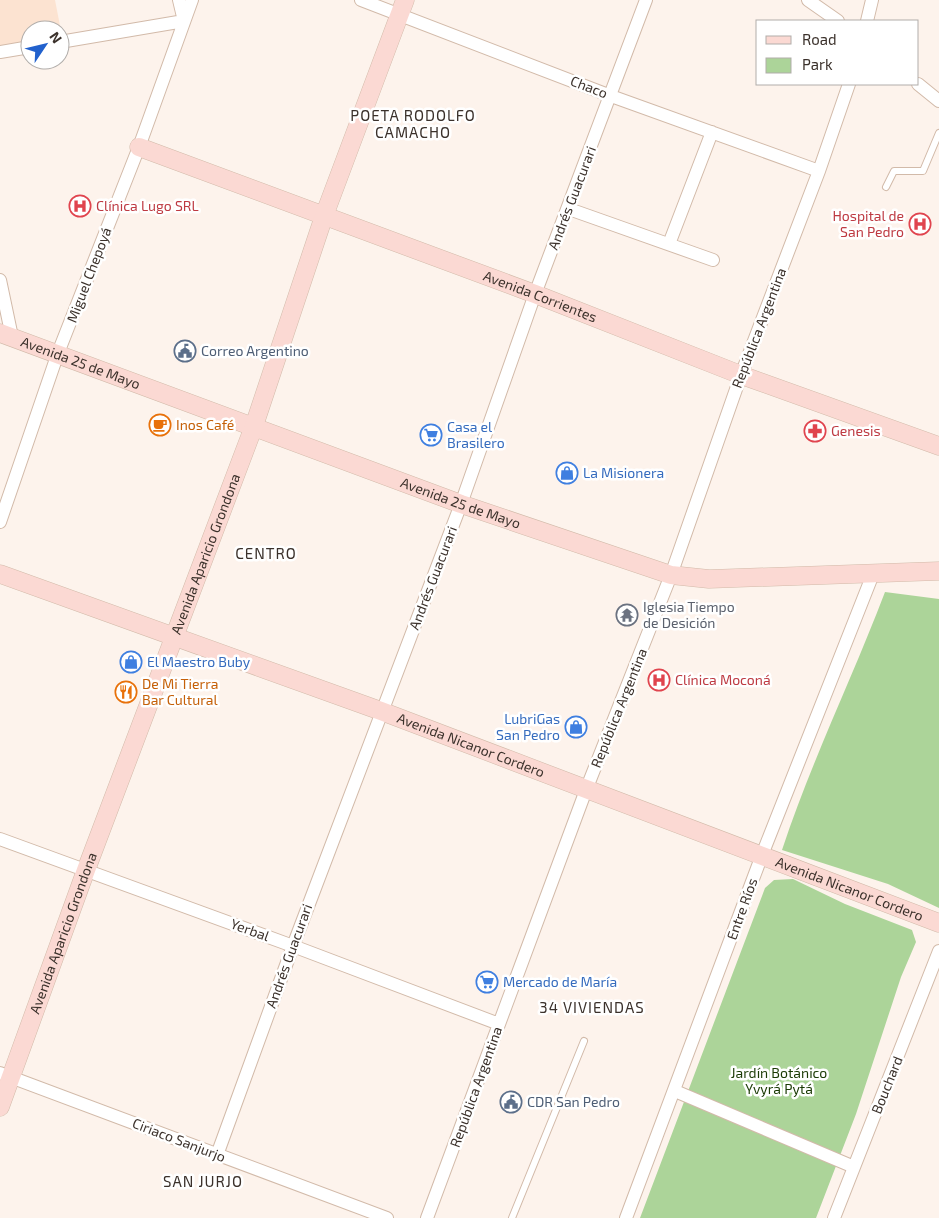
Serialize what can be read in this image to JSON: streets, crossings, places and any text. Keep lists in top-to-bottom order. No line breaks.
{"streets":{"main road":["Avenida Corrientes","Avenida 25 de Mayo","Avenida Aparicio Grondona","Avenida Nicanor Cordero"],"street":["Chaco","Andrés Guacurari","Miguel Chepoyá","República Argentina","Entre Ríos","Yerbal","Bouchard","Ciriaco Sanjurjo"]},"crossings":[["Chaco","Andrés Guacurari"],["Chaco","República Argentina"],["Chaco","Avenida Aparicio Grondona"],["Andrés Guacurari","Avenida Corrientes"],["Andrés Guacurari","Avenida 25 de Mayo"],["Andrés Guacurari","Avenida Nicanor Cordero"],["Andrés Guacurari","Yerbal"],["Andrés Guacurari","Ciriaco Sanjurjo"],["Miguel Chepoyá","Avenida Corrientes"],["Miguel Chepoyá","Avenida 25 de Mayo"],["Avenida Corrientes","República Argentina"],["Avenida Corrientes","Avenida Aparicio Grondona"],["República Argentina","Avenida 25 de Mayo"],["República Argentina","Avenida Nicanor Cordero"],["República Argentina","Yerbal"],["Avenida 25 de Mayo","Avenida Aparicio Grondona"],["Avenida 25 de Mayo","Entre Ríos"],["Avenida Aparicio Grondona","Avenida Nicanor Cordero"],["Avenida Aparicio Grondona","Yerbal"],["Avenida Aparicio Grondona","Ciriaco Sanjurjo"],["Avenida Nicanor Cordero","Entre Ríos"]],"districts":["POETA RODOLFO CAMACHO","CENTRO","34 VIVIENDAS","SAN JURJO"],"parks":["Jardín Botánico Yvyrá Pytá"],"places":{"hospital":["Clínica Lugo SRL","Hospital de San Pedro","Clínica Moconá"],"public building":["Correo Argentino","CDR San Pedro"],"cafe":["Inos Café"],"pharmacy":["Genesis"],"supermarket":["Casa el Brasilero","Mercado de María"],"shop":["La Misionera","El Maestro Buby","LubriGas San Pedro"],"temple":["Iglesia Tiempo de Desición"],"restaurant":["De Mi Tierra Bar Cultural"]},"legend":["Road","Park"],"north":"top right"}
